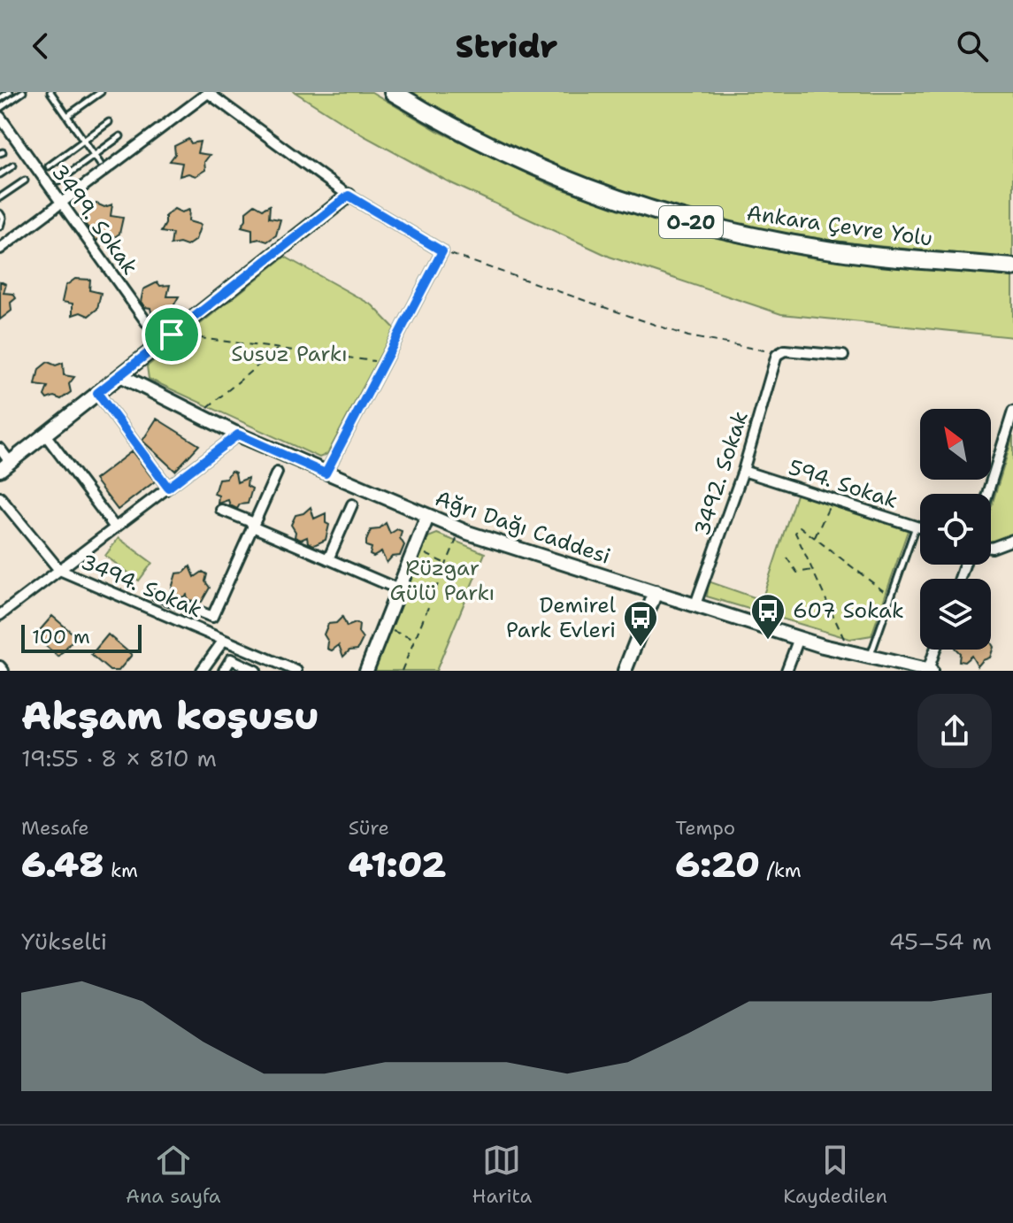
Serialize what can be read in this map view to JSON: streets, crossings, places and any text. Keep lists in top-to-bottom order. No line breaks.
{"streets":{"highway":["O-20","Ankara Çevre Yolu"],"main road":["Ağrı Dağı Caddesi"],"street":["3499. Sokak","3492. Sokak","594. Sokak","3494. Sokak"]},"crossings":[["3492. Sokak","594. Sokak"],["3492. Sokak","Ağrı Dağı Caddesi"]],"parks":["Susuz Parkı","Rüzgar Gülü Parkı"],"places":{"bus stop":["607 Sokak","Demirel Park Evleri"]},"scale_bar":"100 m","north":"top left","page":{"header":"Stridr","scale":"100 m","heading":["Akşam koşusu","19:55 · 8 × 810 m"],"stats":[["Mesafe","6.48 km"],["Süre","41:02"],["Tempo","6:20 /km"]],"chart":["Yükselti","45–54 m"],"tabs":["Ana sayfa","Harita","Kaydedilen"]}}
